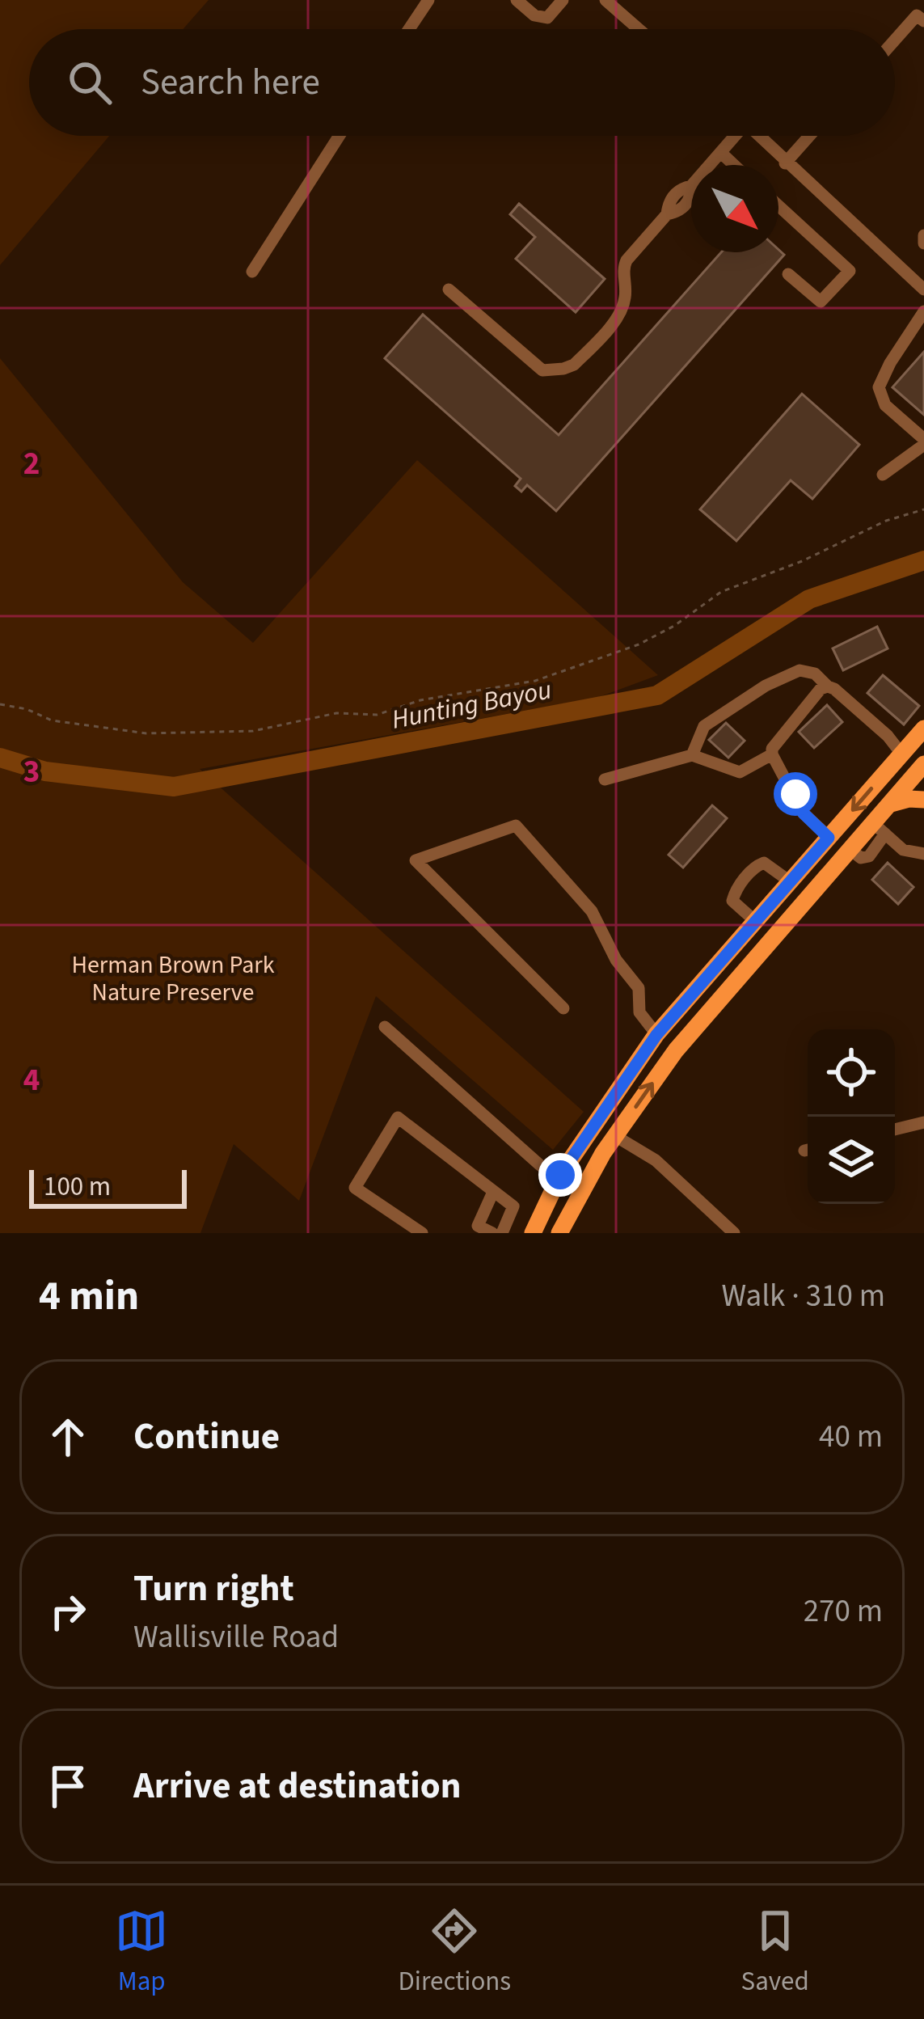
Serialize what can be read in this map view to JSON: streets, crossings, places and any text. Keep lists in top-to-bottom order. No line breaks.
{"water":["Hunting Bayou"],"parks":["Herman Brown Park Nature Preserve"],"scale_bar":"100 m","north":"bottom right","page":{"search":"Search here","scale":"100 m","heading":["4 min","Walk · 310 m"],"list":[["Continue","40 m"],["Turn right","Wallisville Road","270 m"],"Arrive at destination"],"nav":["Map","Directions","Saved"]},"grid":{"rows":["2","3","4"]}}
